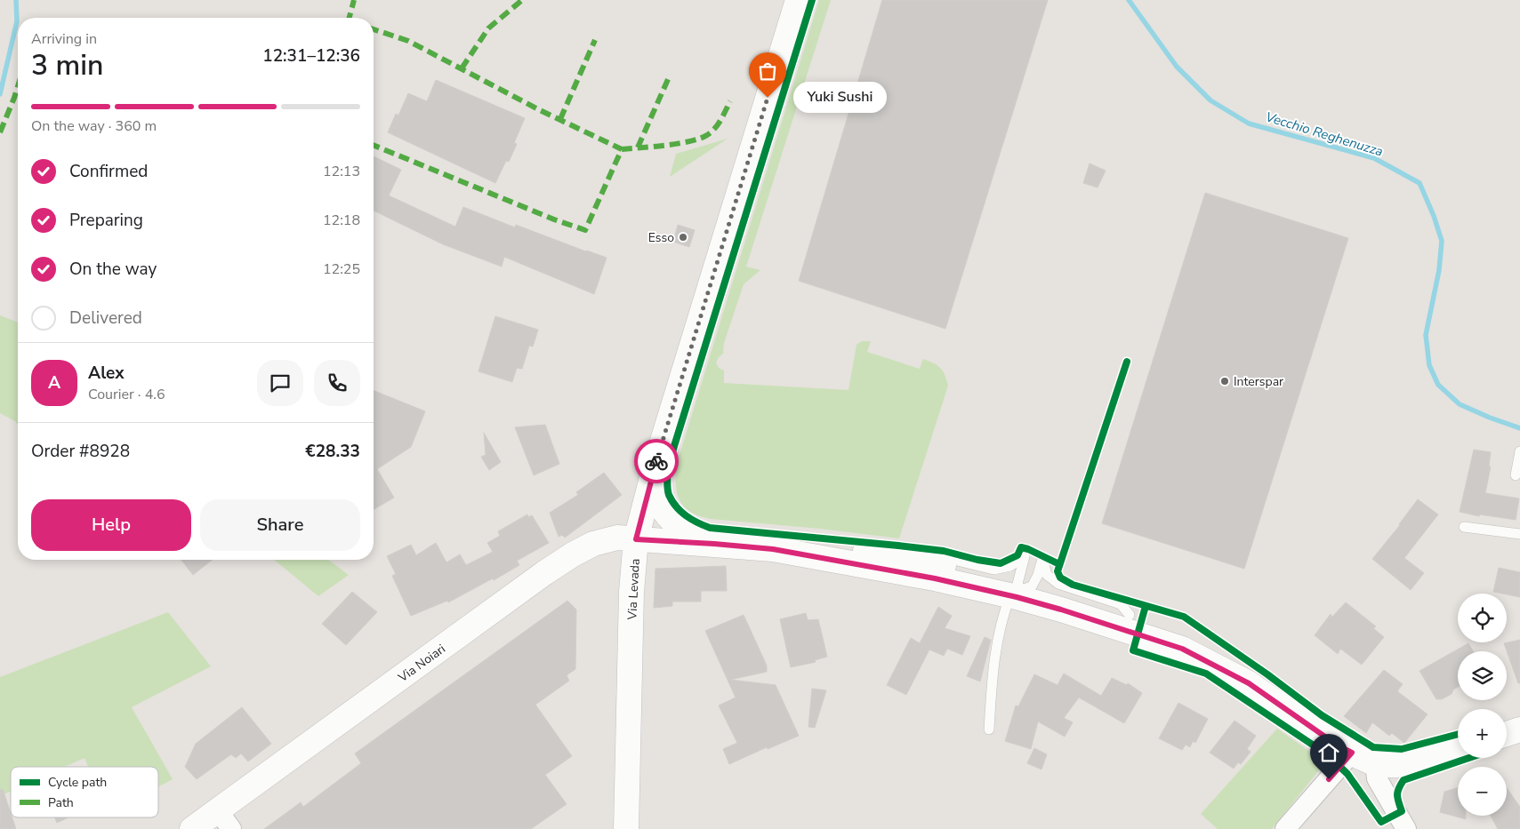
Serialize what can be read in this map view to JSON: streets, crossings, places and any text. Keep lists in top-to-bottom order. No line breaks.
{"streets":{"street":["Via Levada","Via Noiari"]},"crossings":[["Via Levada","Via Noiari"]],"water":["Vecchio Reghenuzza"],"places":["Yuki Sushi","Esso","Interspar"],"legend":["Cycle path","Path"],"page":{"heading":["3 min","Arriving in","12:31–12:36"],"panel":["Alex","Courier · 4.6","Order #8928","€28.33"],"bubble":"Yuki Sushi","bar":"On the way · 360 m","list":[["Confirmed","12:13"],["Preparing","12:18"],["On the way","12:25"],"Delivered"],"round":"A","buttons":["Help","Share"],"map_buttons":["+","−"]}}
